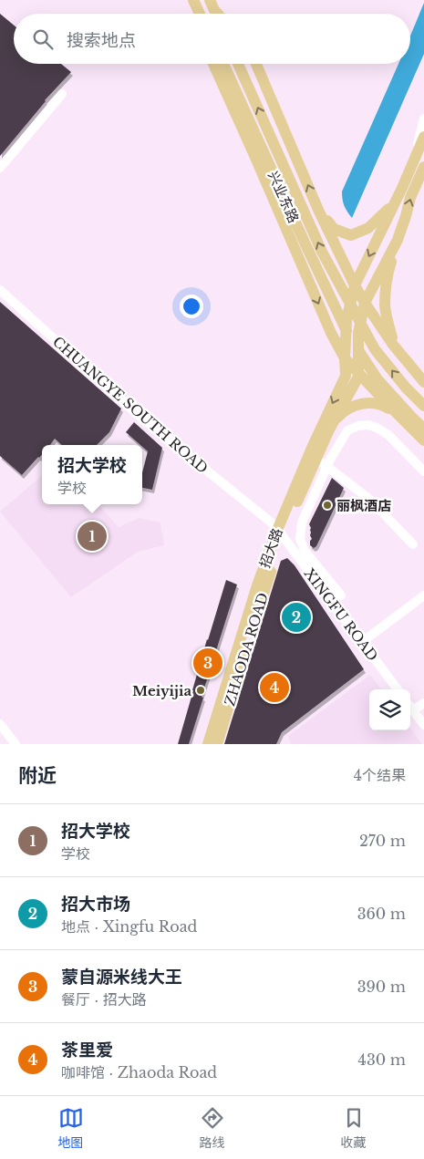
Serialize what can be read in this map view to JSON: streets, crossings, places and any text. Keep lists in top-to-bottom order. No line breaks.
{"streets":{"main road":["兴业东路","招大路","ZHAODA ROAD"],"street":["CHUANGYE SOUTH ROAD","XINGFU ROAD"]},"crossings":[["CHUANGYE SOUTH ROAD","招大路"],["CHUANGYE SOUTH ROAD","XINGFU ROAD"],["CHUANGYE SOUTH ROAD","ZHAODA ROAD"],["招大路","XINGFU ROAD"],["招大路","ZHAODA ROAD"],["XINGFU ROAD","ZHAODA ROAD"]],"places":["丽枫酒店","Meiyijia"],"page":{"search":"搜索地点","popup":["招大学校","学校"],"pins":["1","2","3","4"],"heading":["附近","4个结果"],"list":[{"mark":"1","name":"招大学校","note":"学校","value":"270 m"},{"mark":"2","name":"招大市场","note":"地点 · Xingfu Road","value":"360 m"},{"mark":"3","name":"蒙自源米线大王","note":"餐厅 · 招大路","value":"390 m"},{"mark":"4","name":"茶里爱","note":"咖啡馆 · Zhaoda Road","value":"430 m"}],"nav":["地图","路线","收藏"]}}
